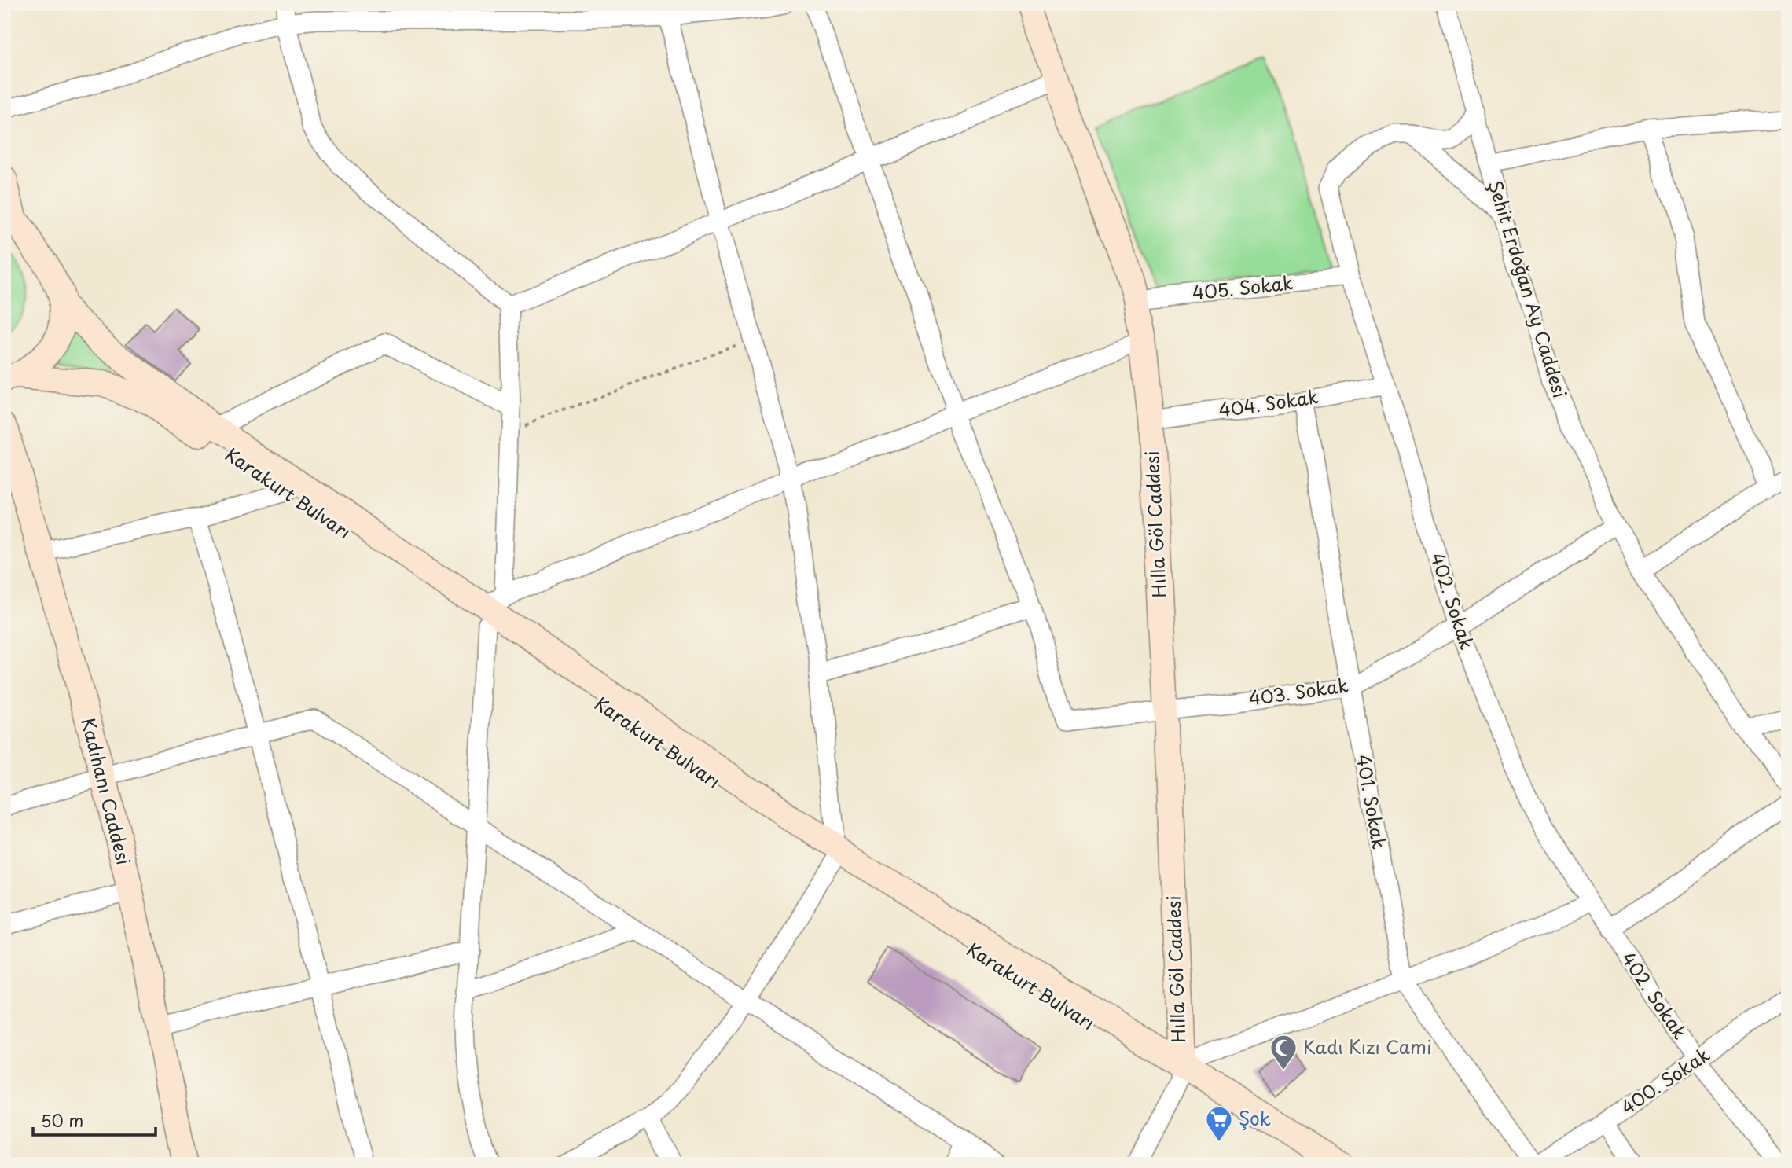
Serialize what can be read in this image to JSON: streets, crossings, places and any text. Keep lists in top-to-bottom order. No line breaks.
{"streets":{"main road":["Karakurt Bulvarı","Hılla Göl Caddesi","Kadıhanı Caddesi"],"street":["405. Sokak","Şehit Erdoğan Ay Caddesi","404. Sokak","402. Sokak","403. Sokak","401. Sokak","400. Sokak"]},"crossings":[["405. Sokak","Hılla Göl Caddesi"],["405. Sokak","402. Sokak"],["Şehit Erdoğan Ay Caddesi","403. Sokak"],["404. Sokak","Hılla Göl Caddesi"],["404. Sokak","402. Sokak"],["404. Sokak","401. Sokak"],["Karakurt Bulvarı","Hılla Göl Caddesi"],["Hılla Göl Caddesi","403. Sokak"],["402. Sokak","403. Sokak"],["402. Sokak","400. Sokak"],["403. Sokak","401. Sokak"]],"places":{"mosque":["Kadı Kızı Cami"],"supermarket":["Şok"]},"scale_bar":"50 m"}
